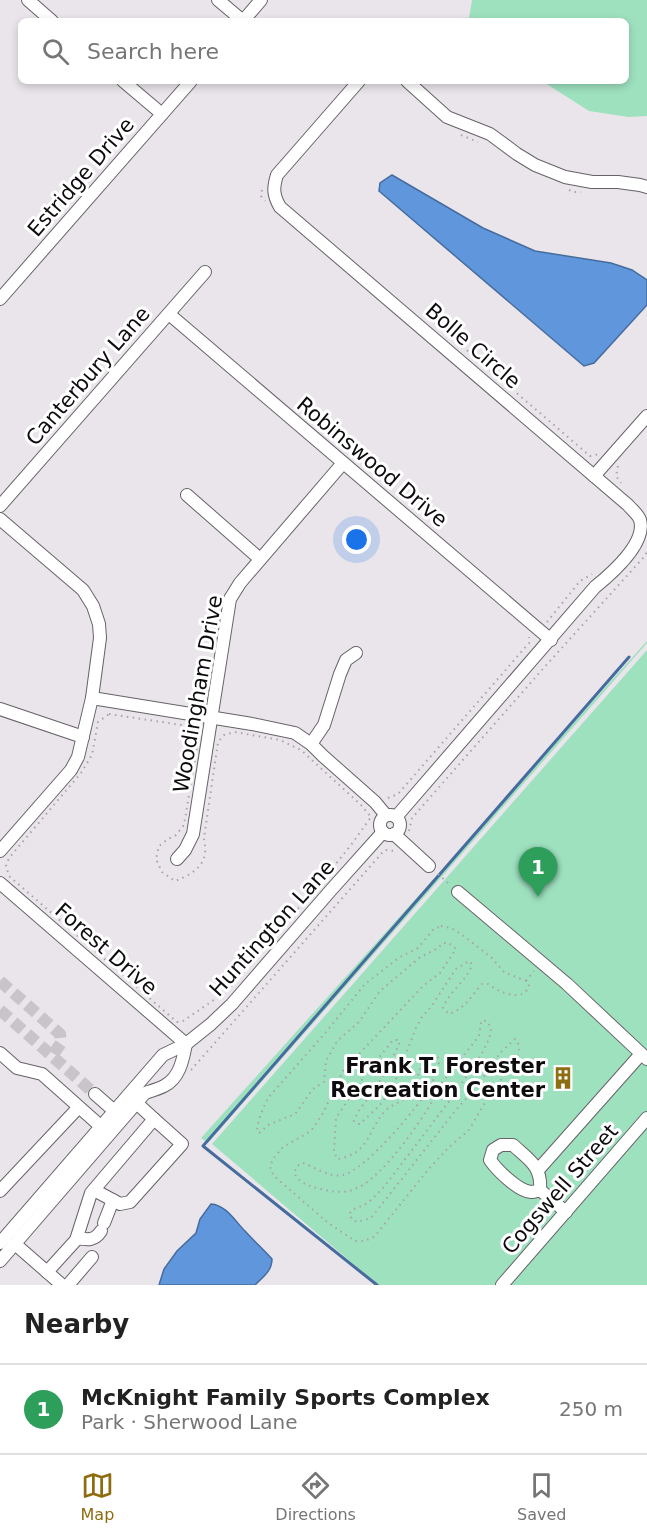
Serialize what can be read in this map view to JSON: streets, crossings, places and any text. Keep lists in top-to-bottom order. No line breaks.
{"streets":{"street":["Estridge Drive","Bolle Circle","Canterbury Lane","Robinswood Drive","Woodingham Drive","Huntington Lane","Forest Drive","Cogswell Street"]},"crossings":[["Bolle Circle","Robinswood Drive"],["Canterbury Lane","Robinswood Drive"],["Robinswood Drive","Woodingham Drive"],["Huntington Lane","Forest Drive"]],"places":{"building":["Frank T. Forester Recreation Center"]},"page":{"search":"Search here","pins":"1","heading":"Nearby","list":[{"mark":"1","name":"McKnight Family Sports Complex","note":"Park · Sherwood Lane","value":"250 m"}],"nav":["Map","Directions","Saved"]}}
